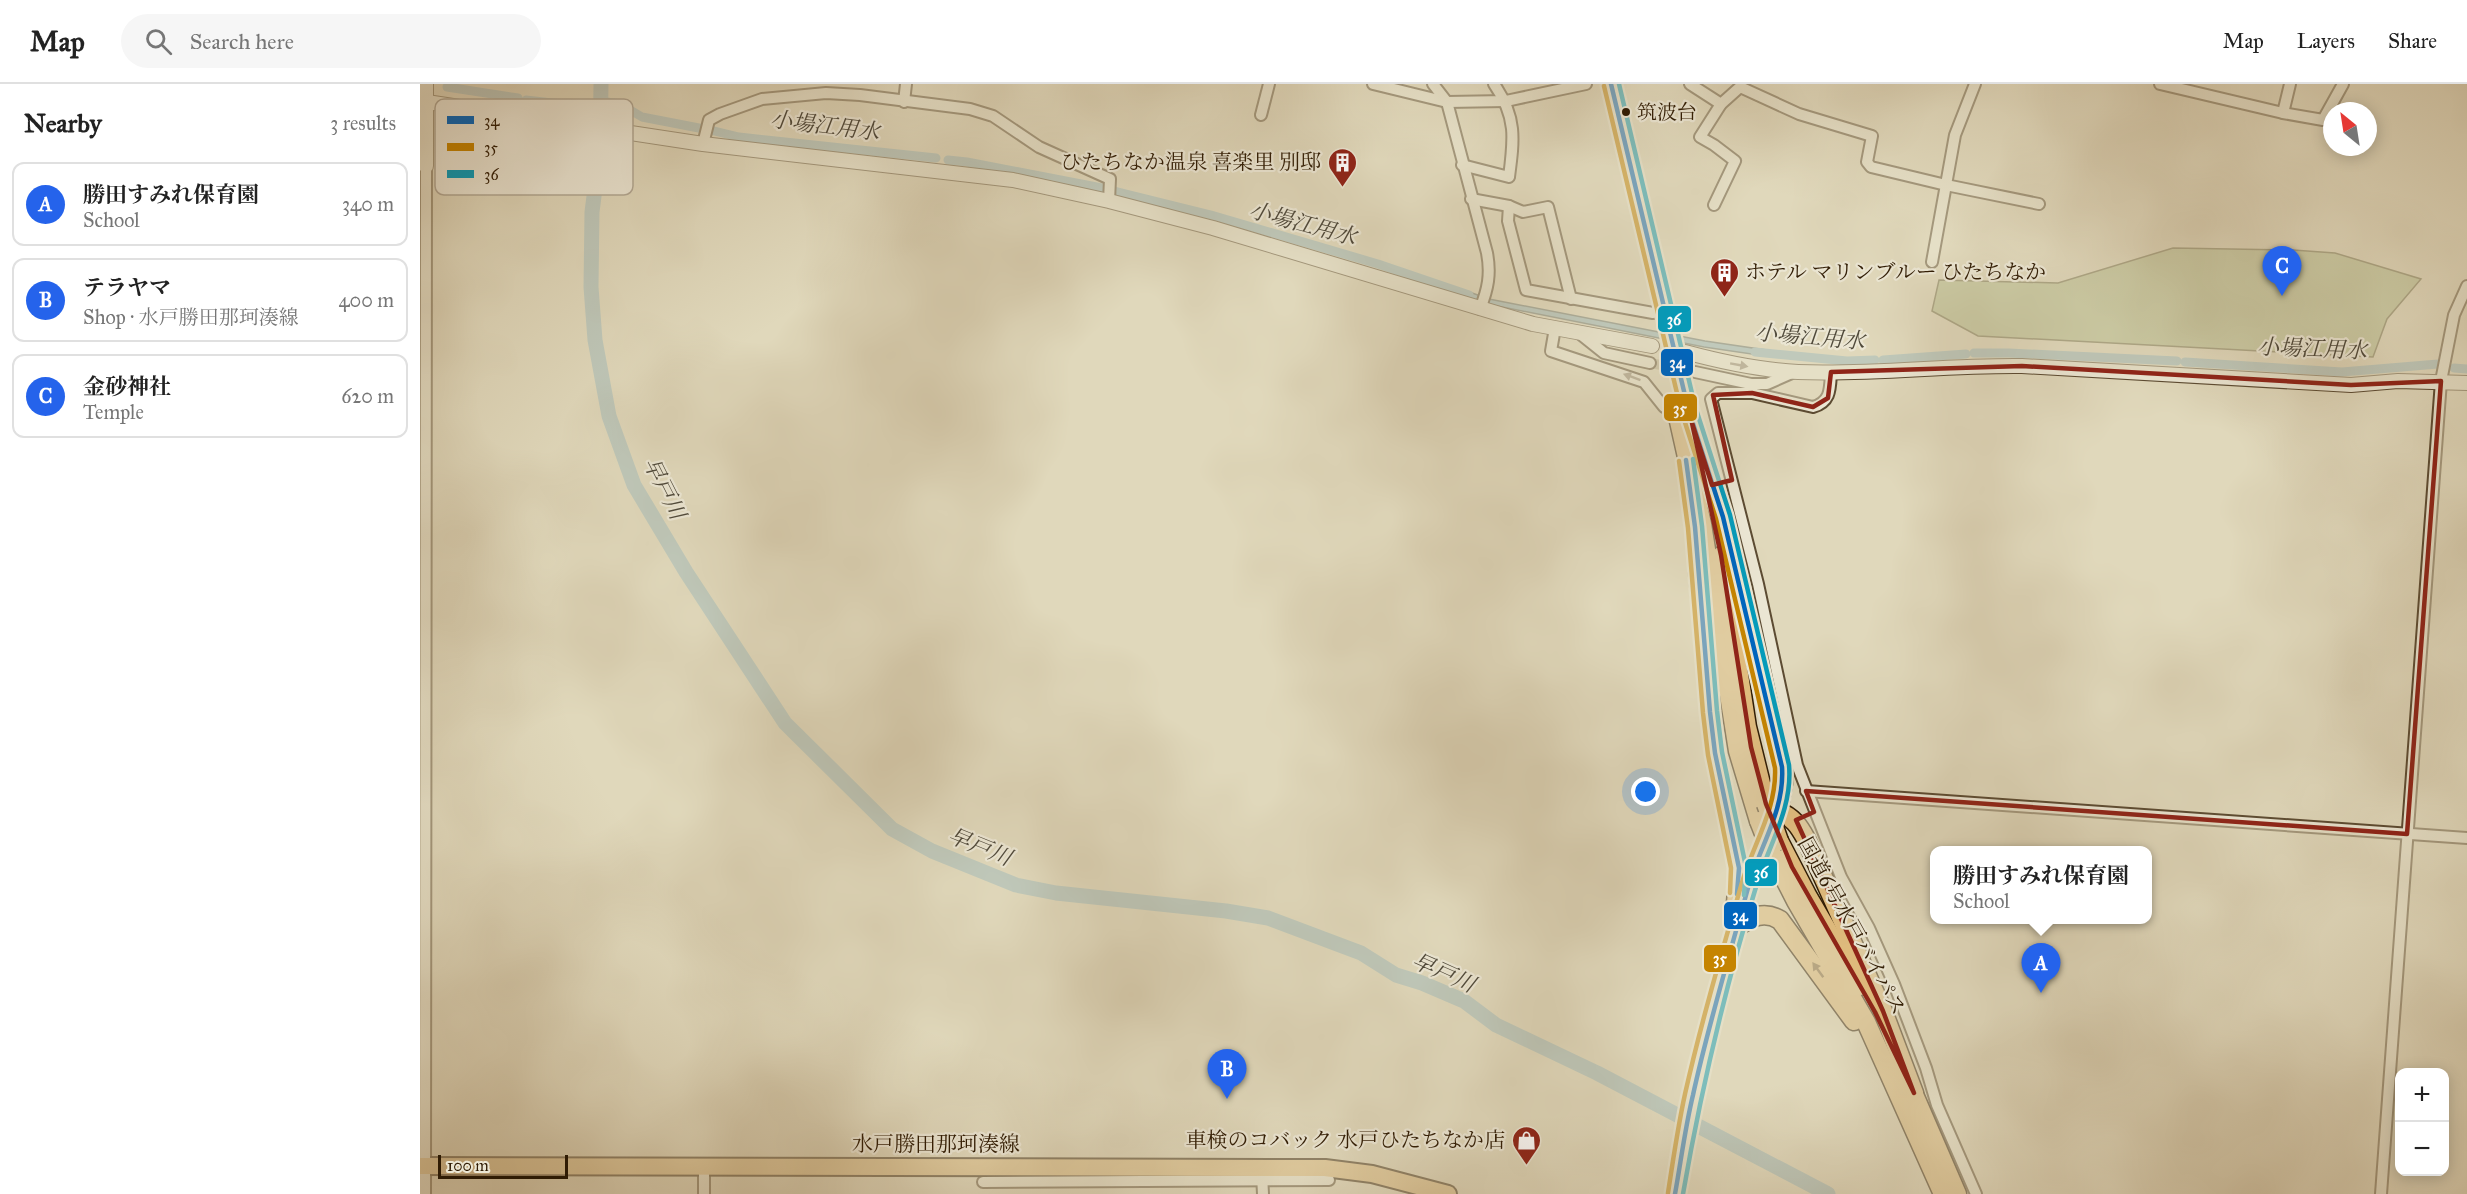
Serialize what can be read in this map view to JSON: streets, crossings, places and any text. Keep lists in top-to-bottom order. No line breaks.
{"streets":{"highway":["国道6号水戸バイパス"],"main road":["水戸勝田那珂湊線"]},"water":["小場江用水","早戸川"],"places":{"other":["筑波台"],"building":["ひたちなか温泉 喜楽里 別邸","ホテル マリンブルー ひたちなか"],"shop":["車検のコバック 水戸ひたちなか店"]},"lines":["transit line 34","transit line 36","transit line 35"],"legend":["34","35","36"],"scale_bar":"100 m","north":"top left","page":{"header":"Map","search":"Search here","nav":["Map","Layers","Share"],"heading":["Nearby","3 results"],"list":[{"mark":"A","name":"勝田すみれ保育園","note":"School","value":"340 m"},{"mark":"B","name":"テラヤマ","note":"Shop · 水戸勝田那珂湊線","value":"400 m"},{"mark":"C","name":"金砂神社","note":"Temple","value":"620 m"}],"pins":["C","A","B"],"popup":["勝田すみれ保育園","School"],"map_buttons":["+","−"],"scale":"100 m"}}
